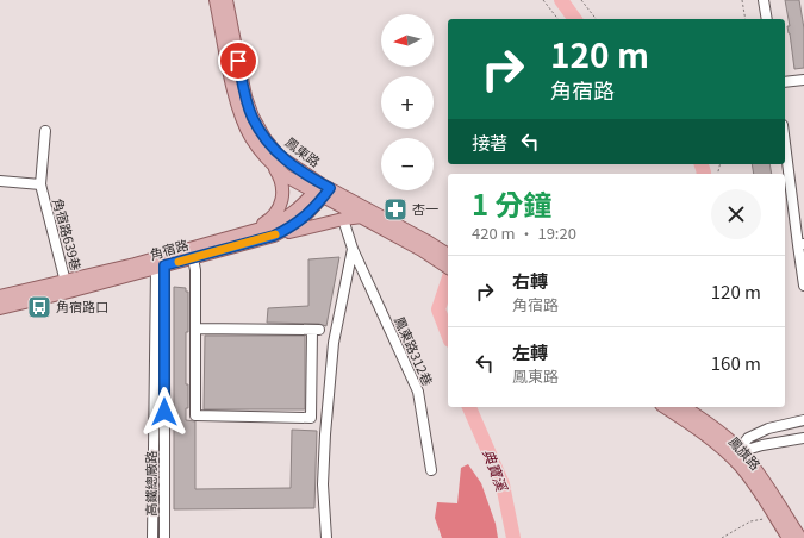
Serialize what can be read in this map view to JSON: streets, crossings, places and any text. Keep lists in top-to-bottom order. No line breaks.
{"streets":{"main road":["鳳東路","角宿路","鳳旗路"],"street":["角宿路639巷","鳳東路312巷","高鐵總廠路"]},"crossings":[["鳳東路","角宿路"],["角宿路639巷","角宿路"],["角宿路","高鐵總廠路"]],"water":["典寶溪"],"places":{"pharmacy":["杏一"],"bus stop":["角宿路口"]},"north":"left","page":{"map_buttons":["+","−"],"turn":["120 m","角宿路"],"then":"接著","heading":["1 分鐘","420 m · 19:20"],"list":[{"name":"右轉","note":"角宿路","value":"120 m"},{"name":"左轉","note":"鳳東路","value":"160 m"}]}}
